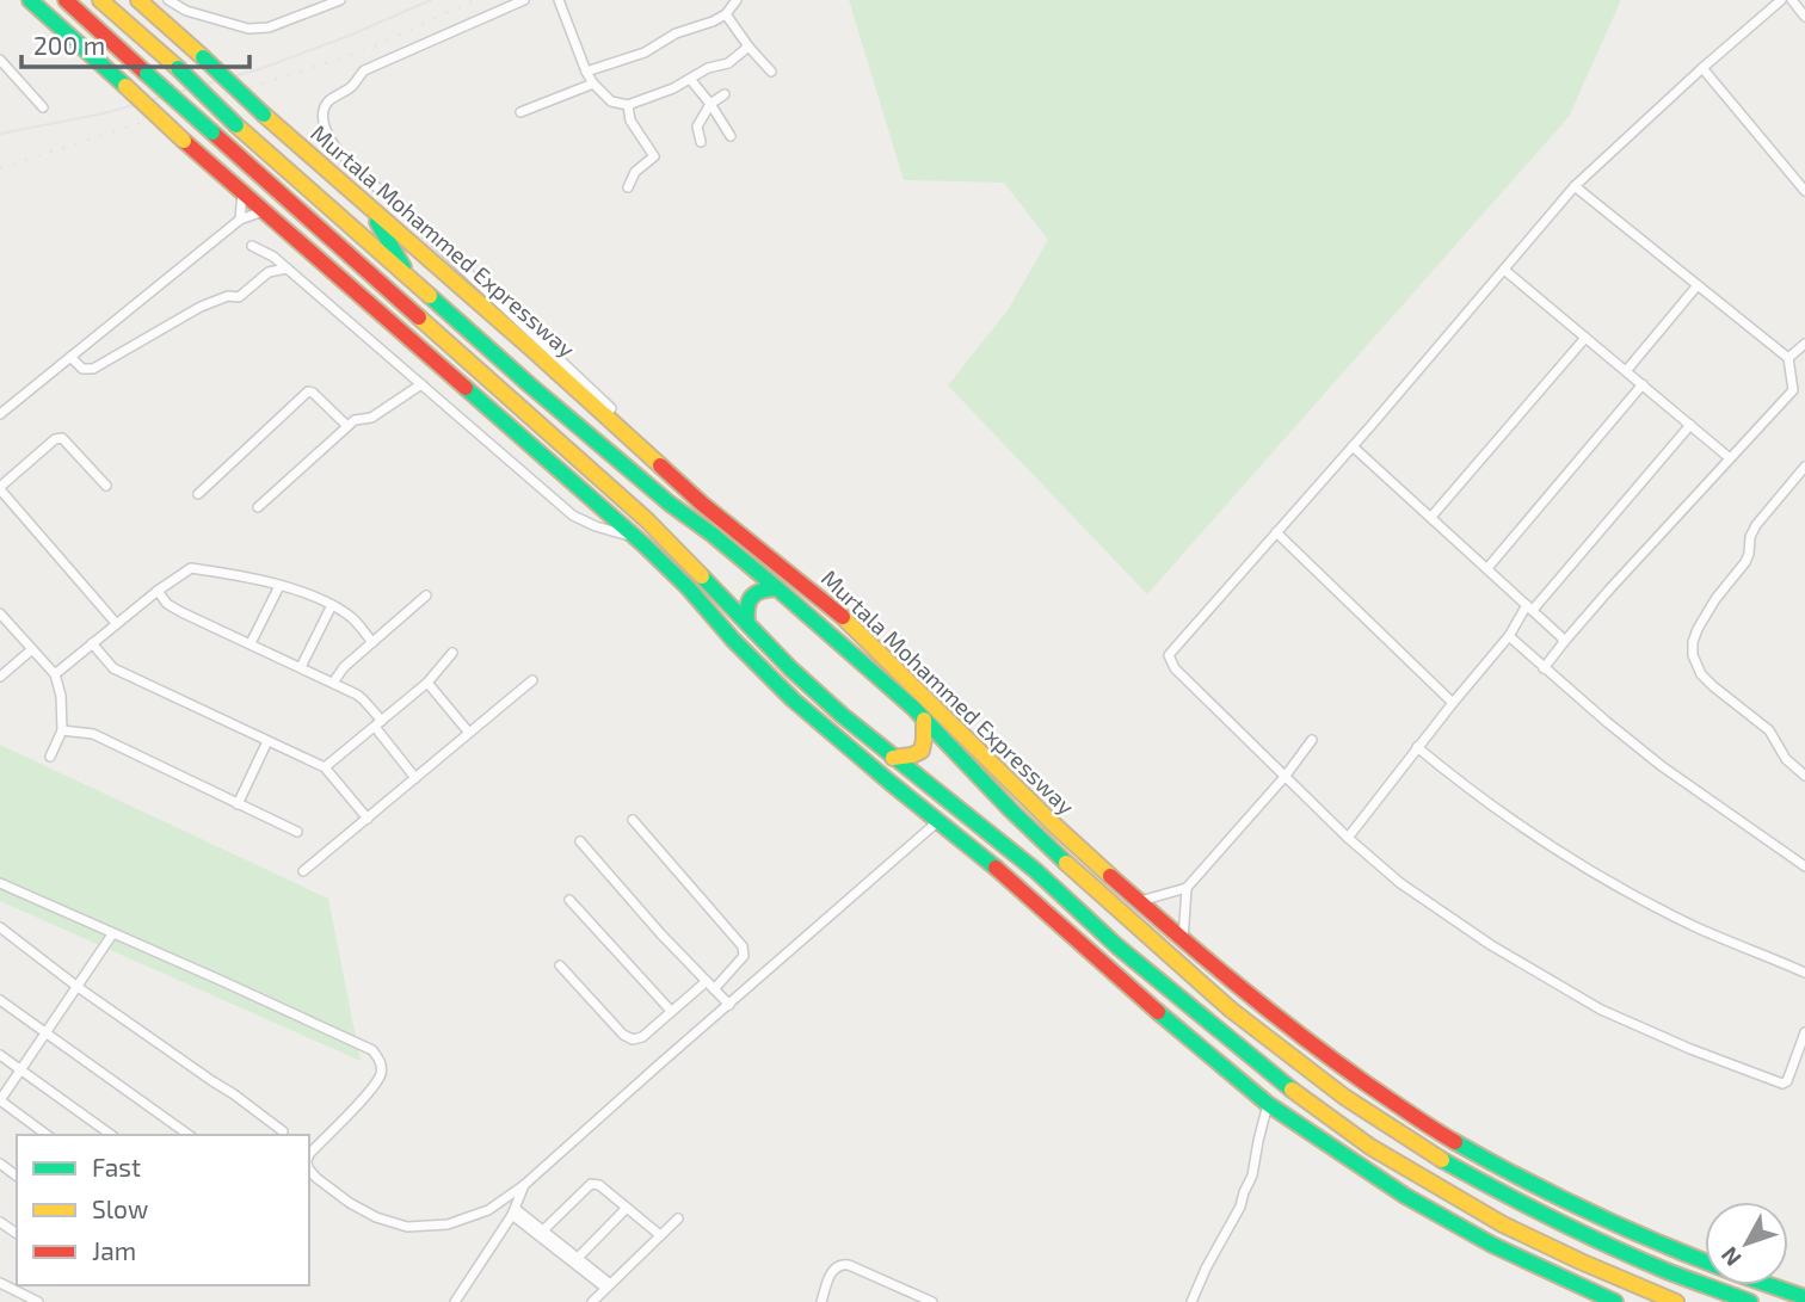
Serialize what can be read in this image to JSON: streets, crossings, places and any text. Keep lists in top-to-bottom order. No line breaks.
{"streets":{"highway":["Murtala Mohammed Expressway"]},"legend":["Fast","Slow","Jam"],"scale_bar":"200 m","north":"bottom left"}
